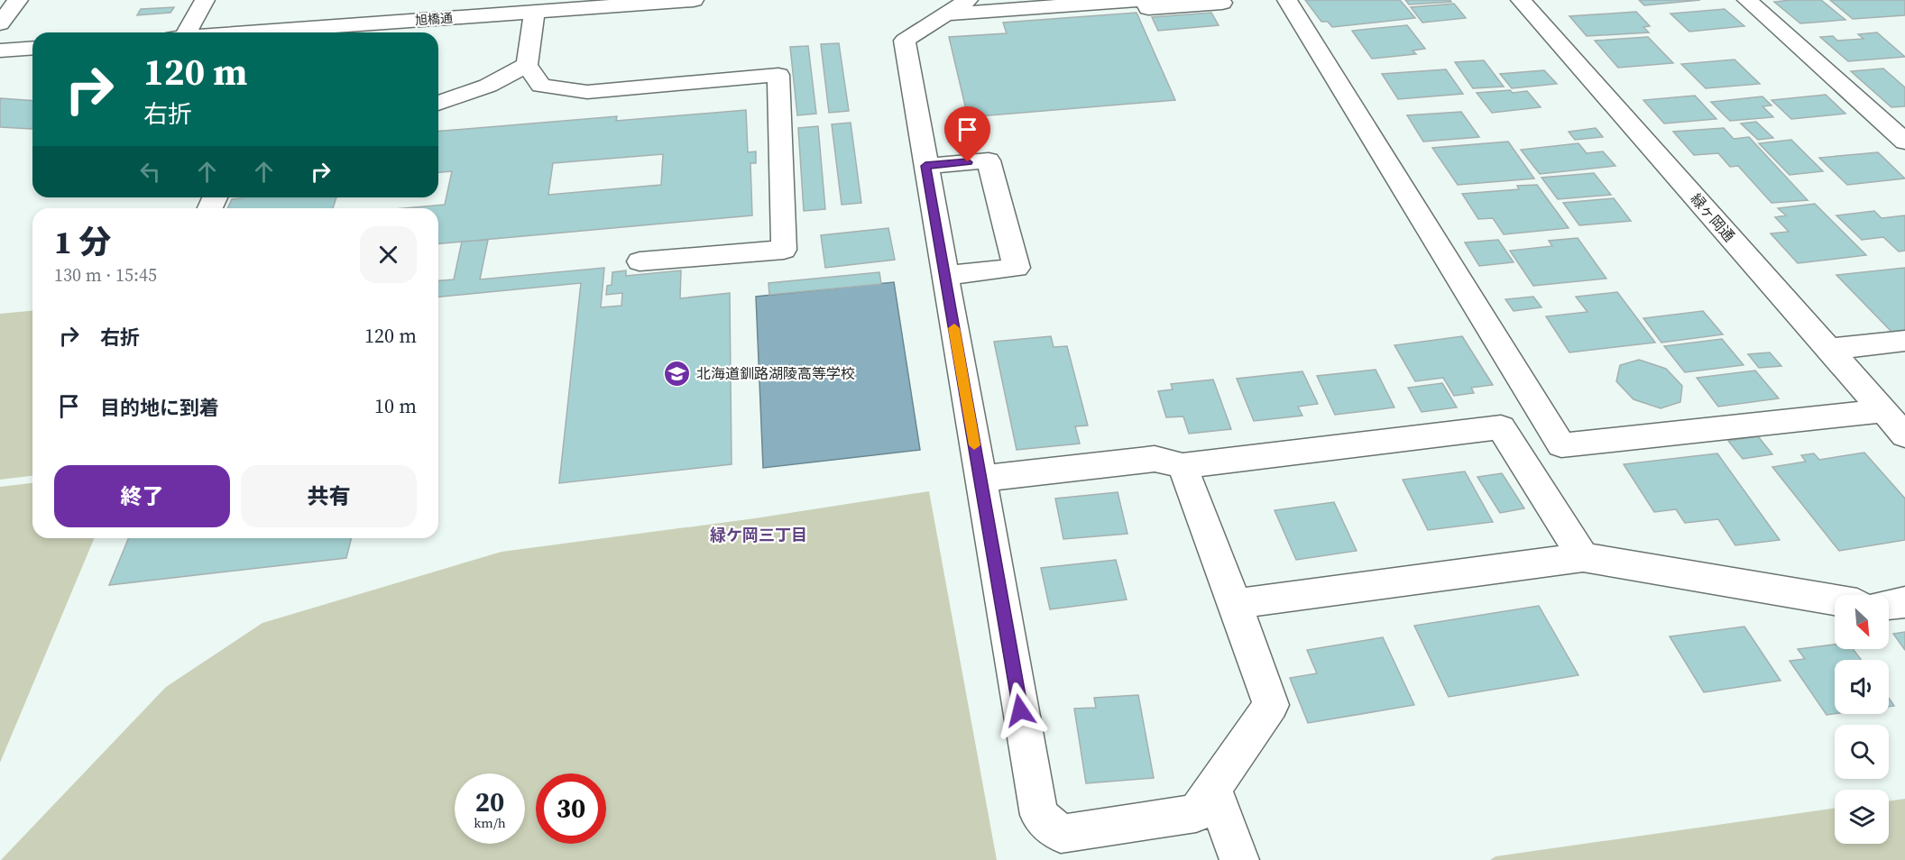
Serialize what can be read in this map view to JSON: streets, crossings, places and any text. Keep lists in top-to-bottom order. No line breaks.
{"streets":{"street":["旭橋通","緑ヶ岡通"]},"districts":["緑ケ岡三丁目"],"places":{"school or university":["北海道釧路湖陵高等学校"]},"north":"bottom right","page":{"turn":["120 m","右折"],"heading":["1 分","130 m · 15:45"],"list":[{"name":"右折","value":"120 m"},{"name":"目的地に到着","value":"10 m"}],"buttons":["終了","共有"],"speed":"20 km/h","limit":"30"}}
